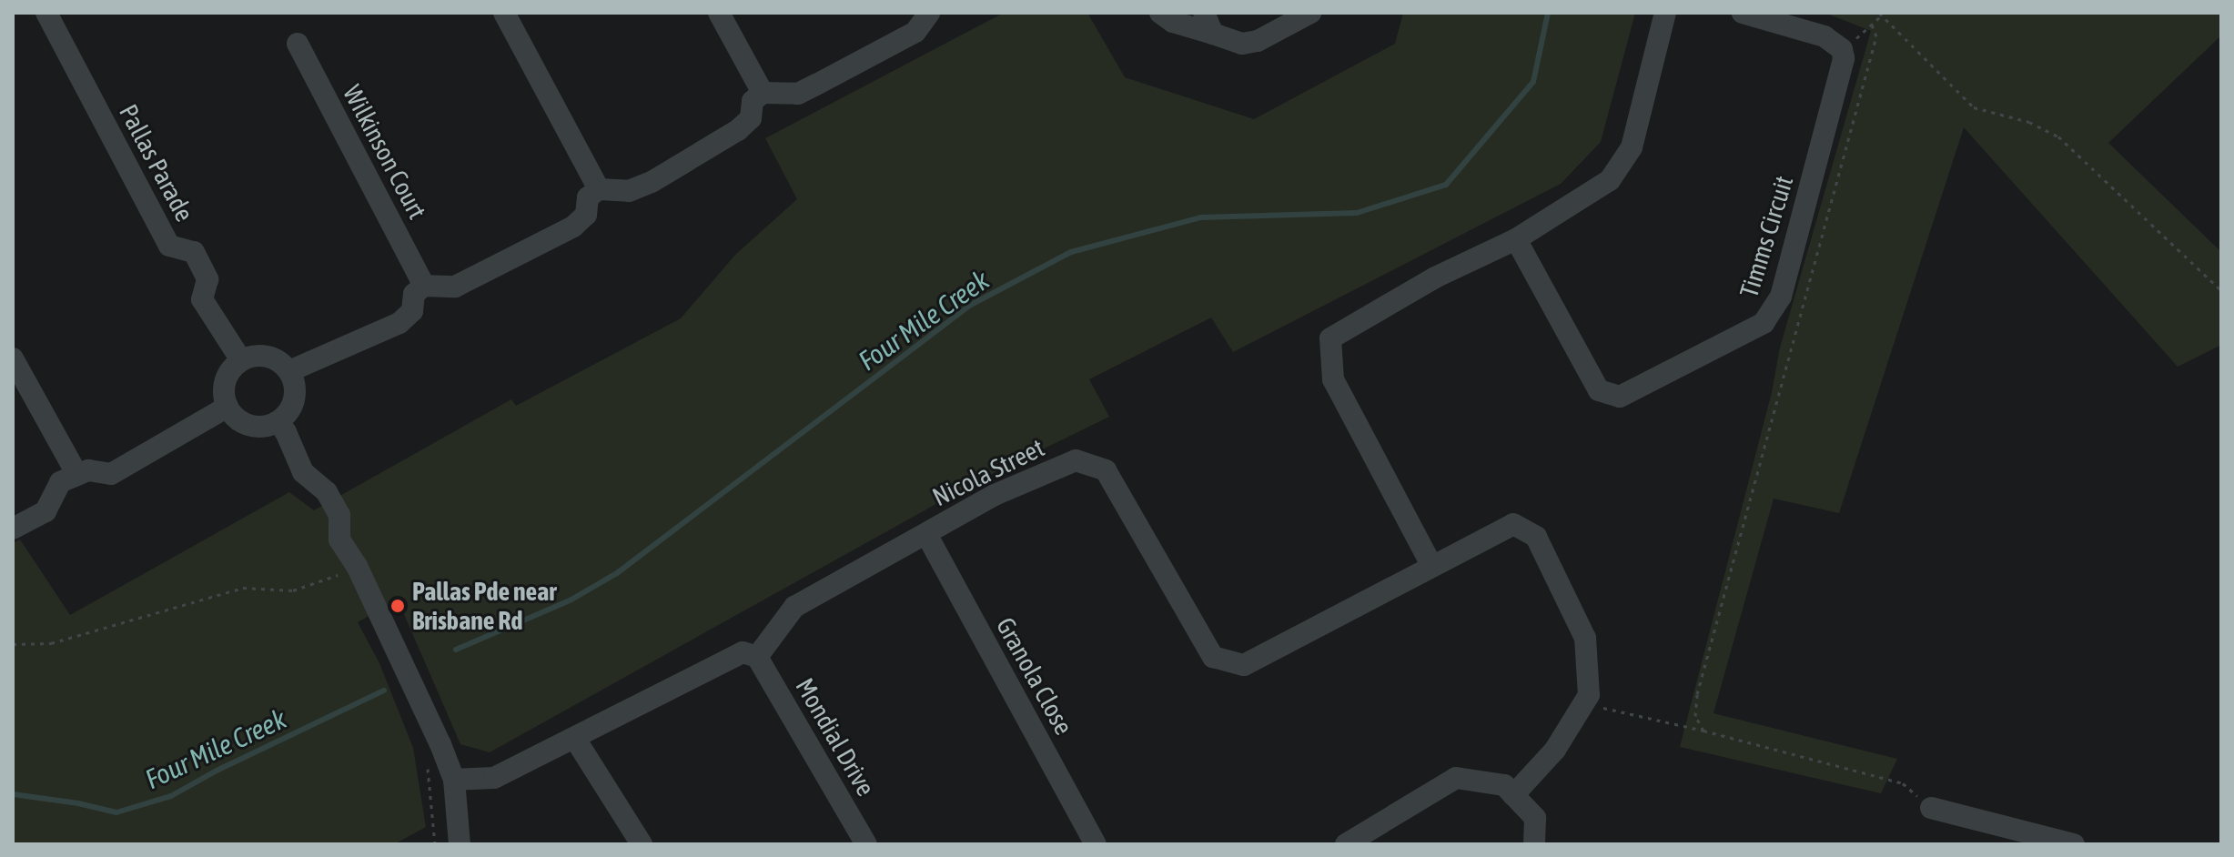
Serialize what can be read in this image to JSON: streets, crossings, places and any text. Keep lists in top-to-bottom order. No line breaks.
{"streets":{"street":["Wilkinson Court","Pallas Parade","Timms Circuit","Nicola Street","Granola Close","Mondial Drive"]},"crossings":[["Nicola Street","Granola Close"],["Nicola Street","Mondial Drive"]],"water":["Four Mile Creek"],"places":["Pallas Pde near Brisbane Rd"]}
